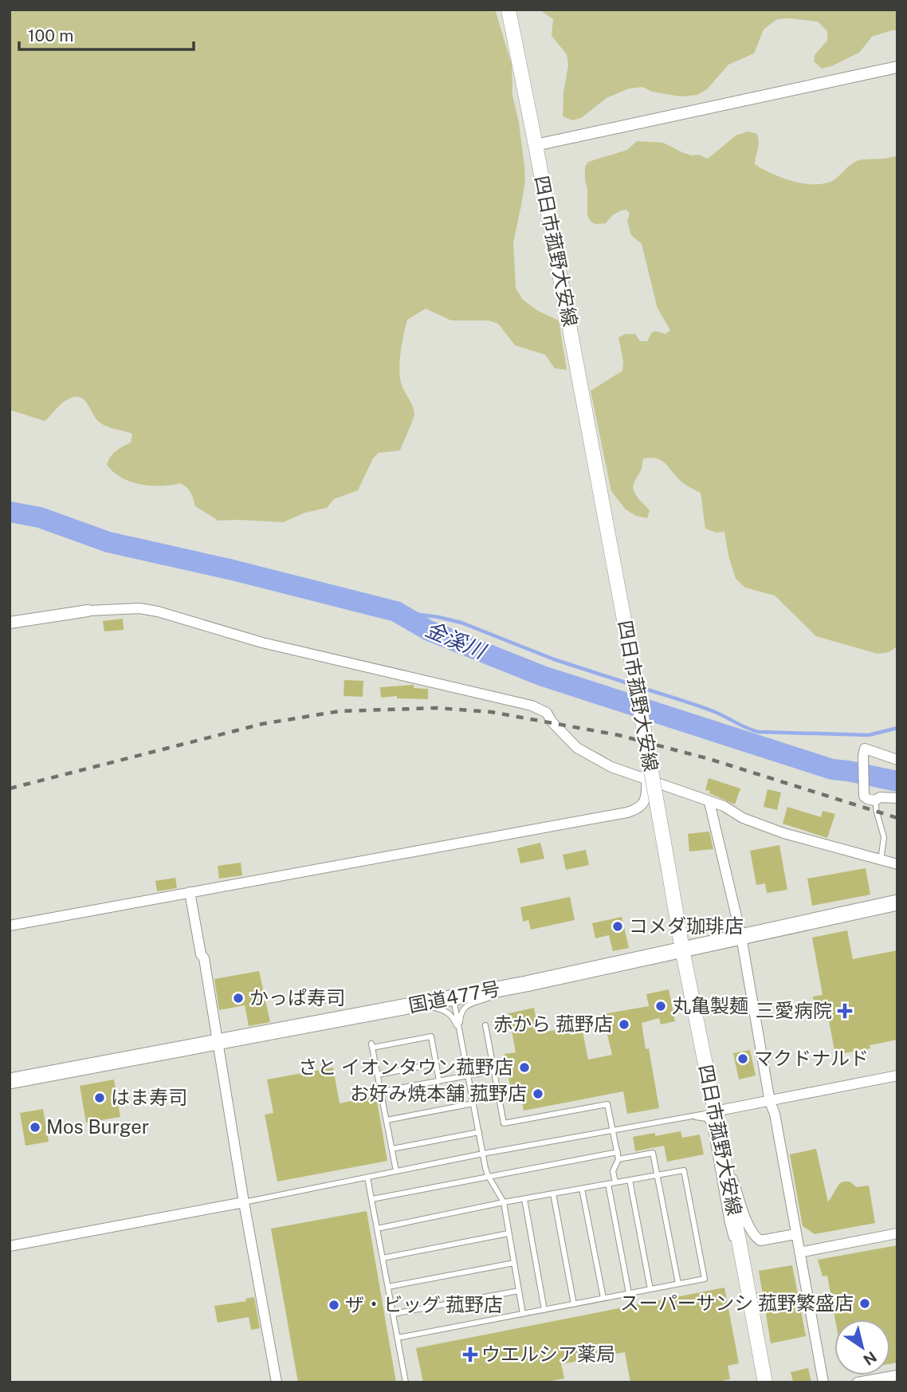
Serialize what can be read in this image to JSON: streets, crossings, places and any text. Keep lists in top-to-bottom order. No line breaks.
{"streets":{"highway":["国道477号"],"main road":["四日市菰野大安線"]},"crossings":[["四日市菰野大安線","国道477号"]],"water":["金溪川"],"places":{"other":["コメダ珈琲店","かっぱ寿司","丸亀製麺","赤から 菰野店","マクドナルド","さと イオンタウン菰野店","お好み焼本舗 菰野店","はま寿司","Mos Burger","スーパーサンシ 菰野繁盛店","ザ・ビッグ 菰野店"],"health":["三愛病院","ウエルシア薬局"]},"scale_bar":"100 m","north":"bottom right"}
